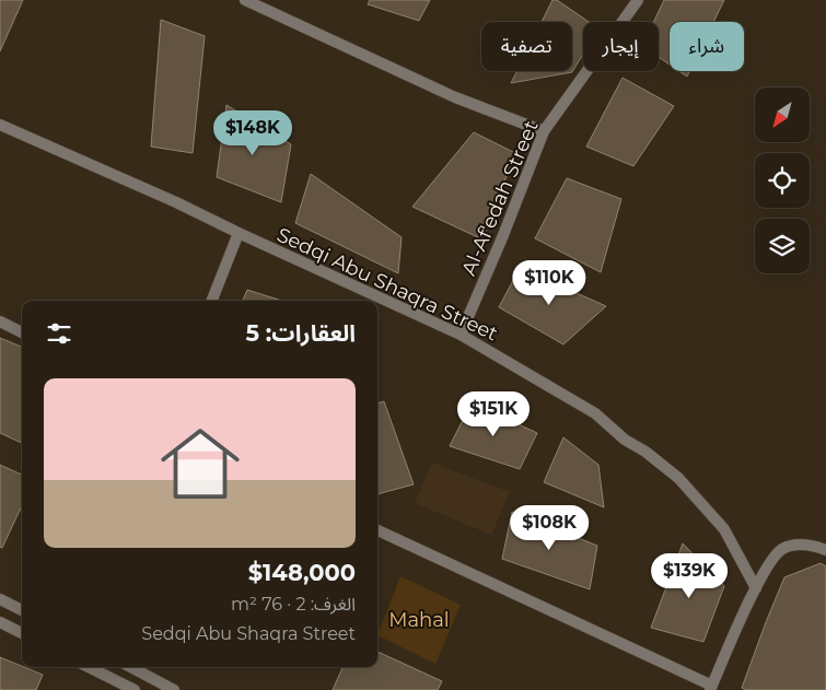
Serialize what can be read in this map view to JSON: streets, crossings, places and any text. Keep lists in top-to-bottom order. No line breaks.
{"streets":{"street":["Al-Af'edah Street","Sedqi Abu Shaqra Street"]},"crossings":[["Al-Af'edah Street","Sedqi Abu Shaqra Street"]],"parks":["Mahal"],"north":"bottom left","page":{"chip":["شراء","إيجار","تصفية"],"price":["$148K","$110K","$151K","$108K","$139K"],"heading":"العقارات: 5","list":[{"name":"$148,000","note":"الغرف: 2 · 76 m² · Sedqi Abu Shaqra Street"}]}}
